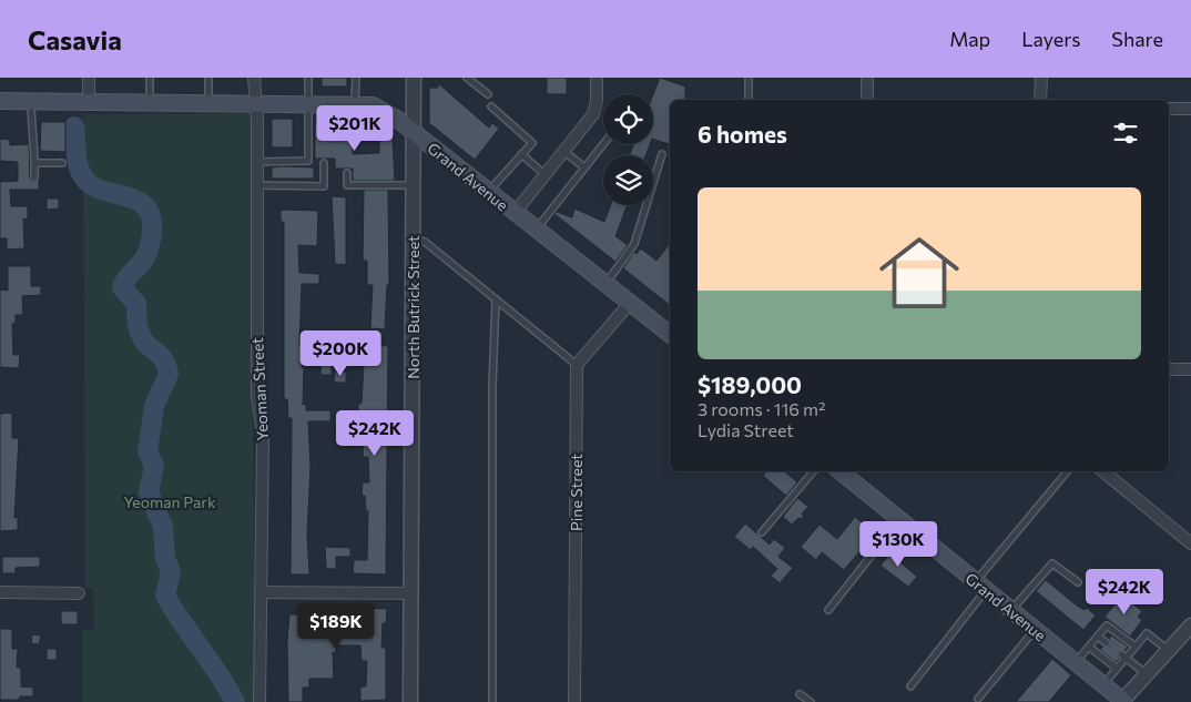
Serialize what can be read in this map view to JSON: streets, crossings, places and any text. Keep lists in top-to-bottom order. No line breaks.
{"streets":{"main road":["Grand Avenue"],"street":["North Butrick Street","Yeoman Street","Pine Street"]},"crossings":[["Grand Avenue","North Butrick Street"],["Grand Avenue","Yeoman Street"]],"parks":["Yeoman Park"],"page":{"header":"Casavia","nav":["Map","Layers","Share"],"heading":"6 homes","price":["$201K","$200K","$242K","$130K","$242K","$189K"],"list":[{"name":"$189,000","note":"3 rooms · 116 m² · Lydia Street"}]}}
